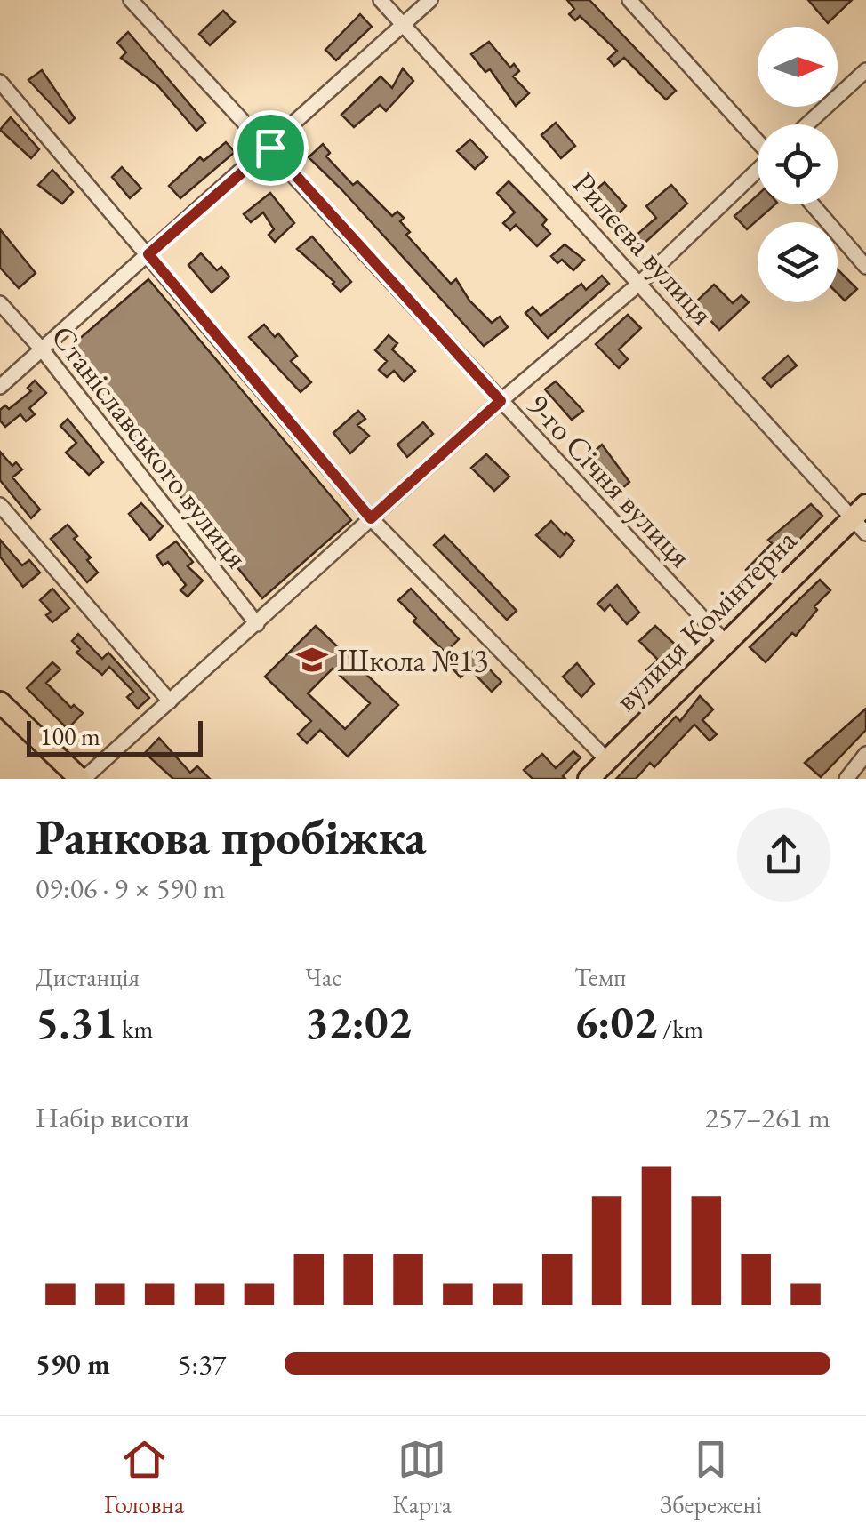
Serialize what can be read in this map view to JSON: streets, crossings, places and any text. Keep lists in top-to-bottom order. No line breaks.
{"streets":{"main road":["вулиця Комінтерна"],"street":["Рилєєва вулиця","Станіславського вулиця","9-го Січня вулиця"]},"crossings":[["Рилєєва вулиця","вулиця Комінтерна"],["9-го Січня вулиця","вулиця Комінтерна"]],"places":{"school or university":["Школа №13"]},"scale_bar":"100 m","north":"right","page":{"scale":"100 m","heading":["Ранкова пробіжка","09:06 · 9 × 590 m"],"stats":[["Дистанція","5.31 km"],["Час","32:02"],["Темп","6:02 /km"]],"chart":["Набір висоти","257–261 m"],"list":[{"name":"590 m","note":"5:37"}],"tabs":["Головна","Карта","Збережені"]}}
